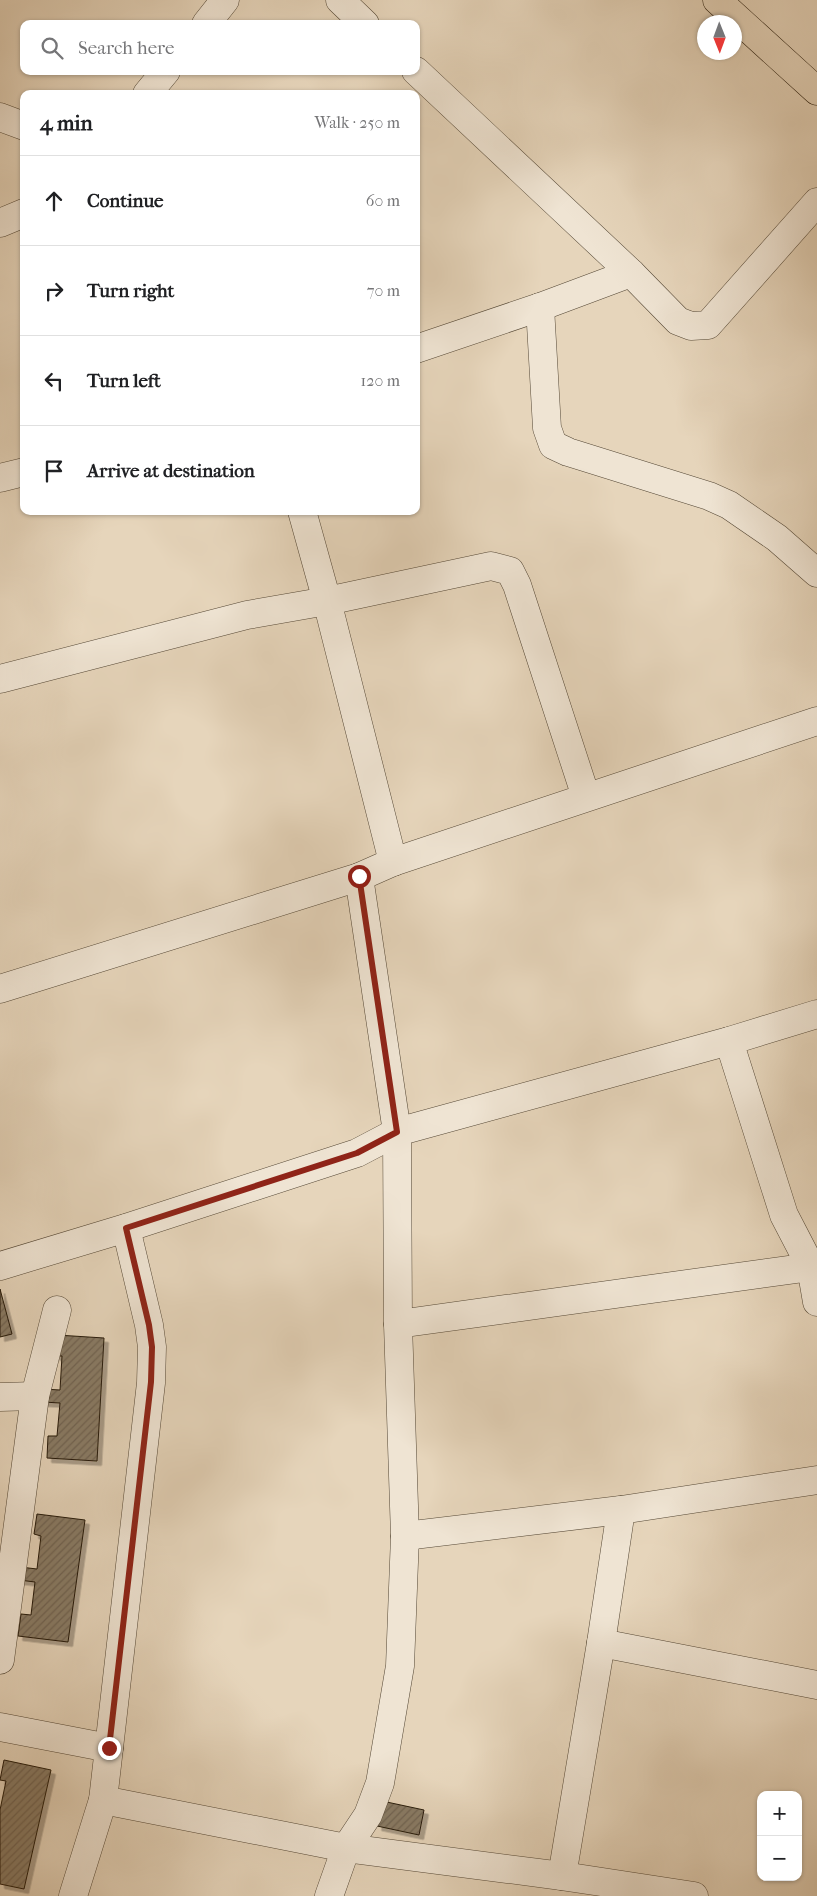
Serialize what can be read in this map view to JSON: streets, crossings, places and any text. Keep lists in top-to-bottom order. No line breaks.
{"north":"bottom","page":{"search":"Search here","heading":["4 min","Walk · 250 m"],"list":[["Continue","60 m"],["Turn right","70 m"],["Turn left","120 m"],"Arrive at destination"],"map_buttons":["+","−"]}}
